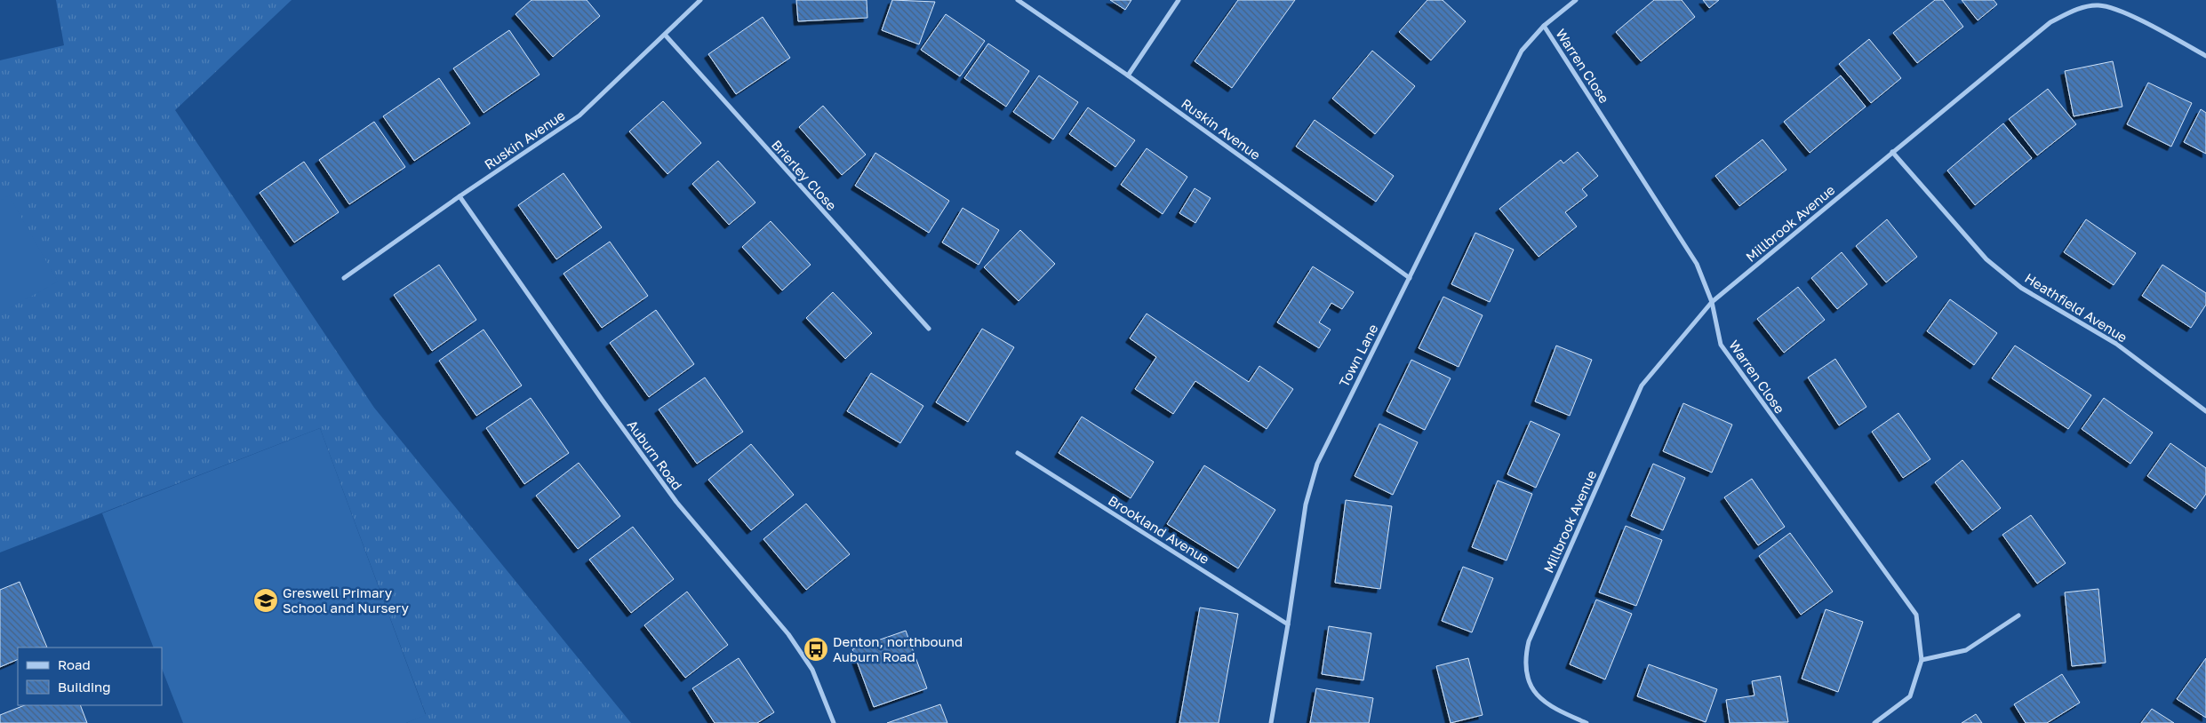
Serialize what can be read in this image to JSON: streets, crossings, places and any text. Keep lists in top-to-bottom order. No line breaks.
{"streets":{"street":["Warren Close","Ruskin Avenue","Brierley Close","Millbrook Avenue","Heathfield Avenue","Town Lane","Auburn Road","Brookland Avenue"]},"crossings":[["Warren Close","Millbrook Avenue"],["Warren Close","Town Lane"],["Ruskin Avenue","Brierley Close"],["Ruskin Avenue","Town Lane"],["Ruskin Avenue","Auburn Road"],["Millbrook Avenue","Heathfield Avenue"],["Town Lane","Brookland Avenue"]],"places":{"school or university":["Greswell Primary School and Nursery"],"bus stop":["Denton, northbound Auburn Road"]},"legend":["Road","Building"]}
